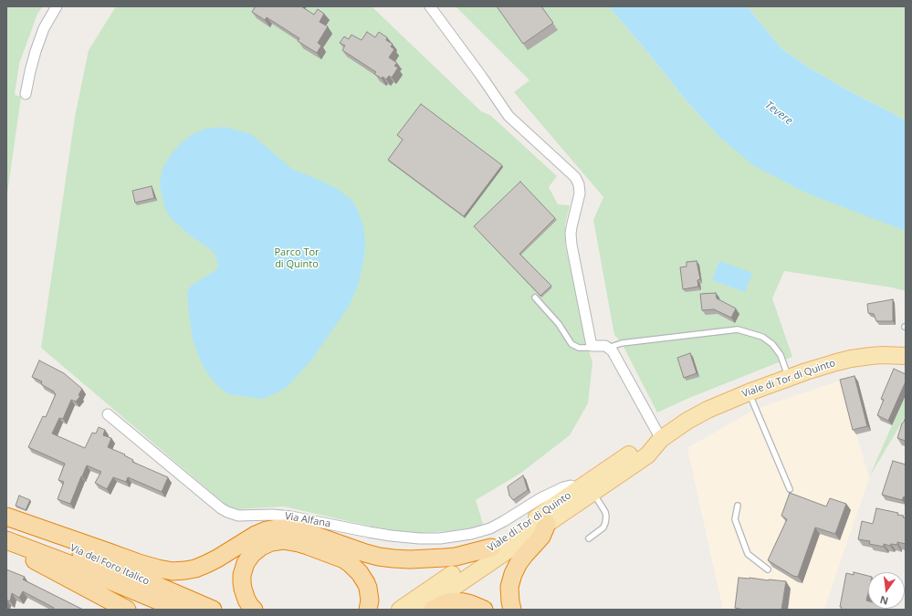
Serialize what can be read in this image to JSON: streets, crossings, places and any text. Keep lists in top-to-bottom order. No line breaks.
{"streets":{"highway":["Via del Foro Italico"],"main road":["Viale di Tor di Quinto"],"street":["Via Alfana"]},"crossings":[["Viale di Tor di Quinto","Via Alfana"]],"water":["Tevere"],"parks":["Parco Tor di Quinto"],"north":"bottom"}
